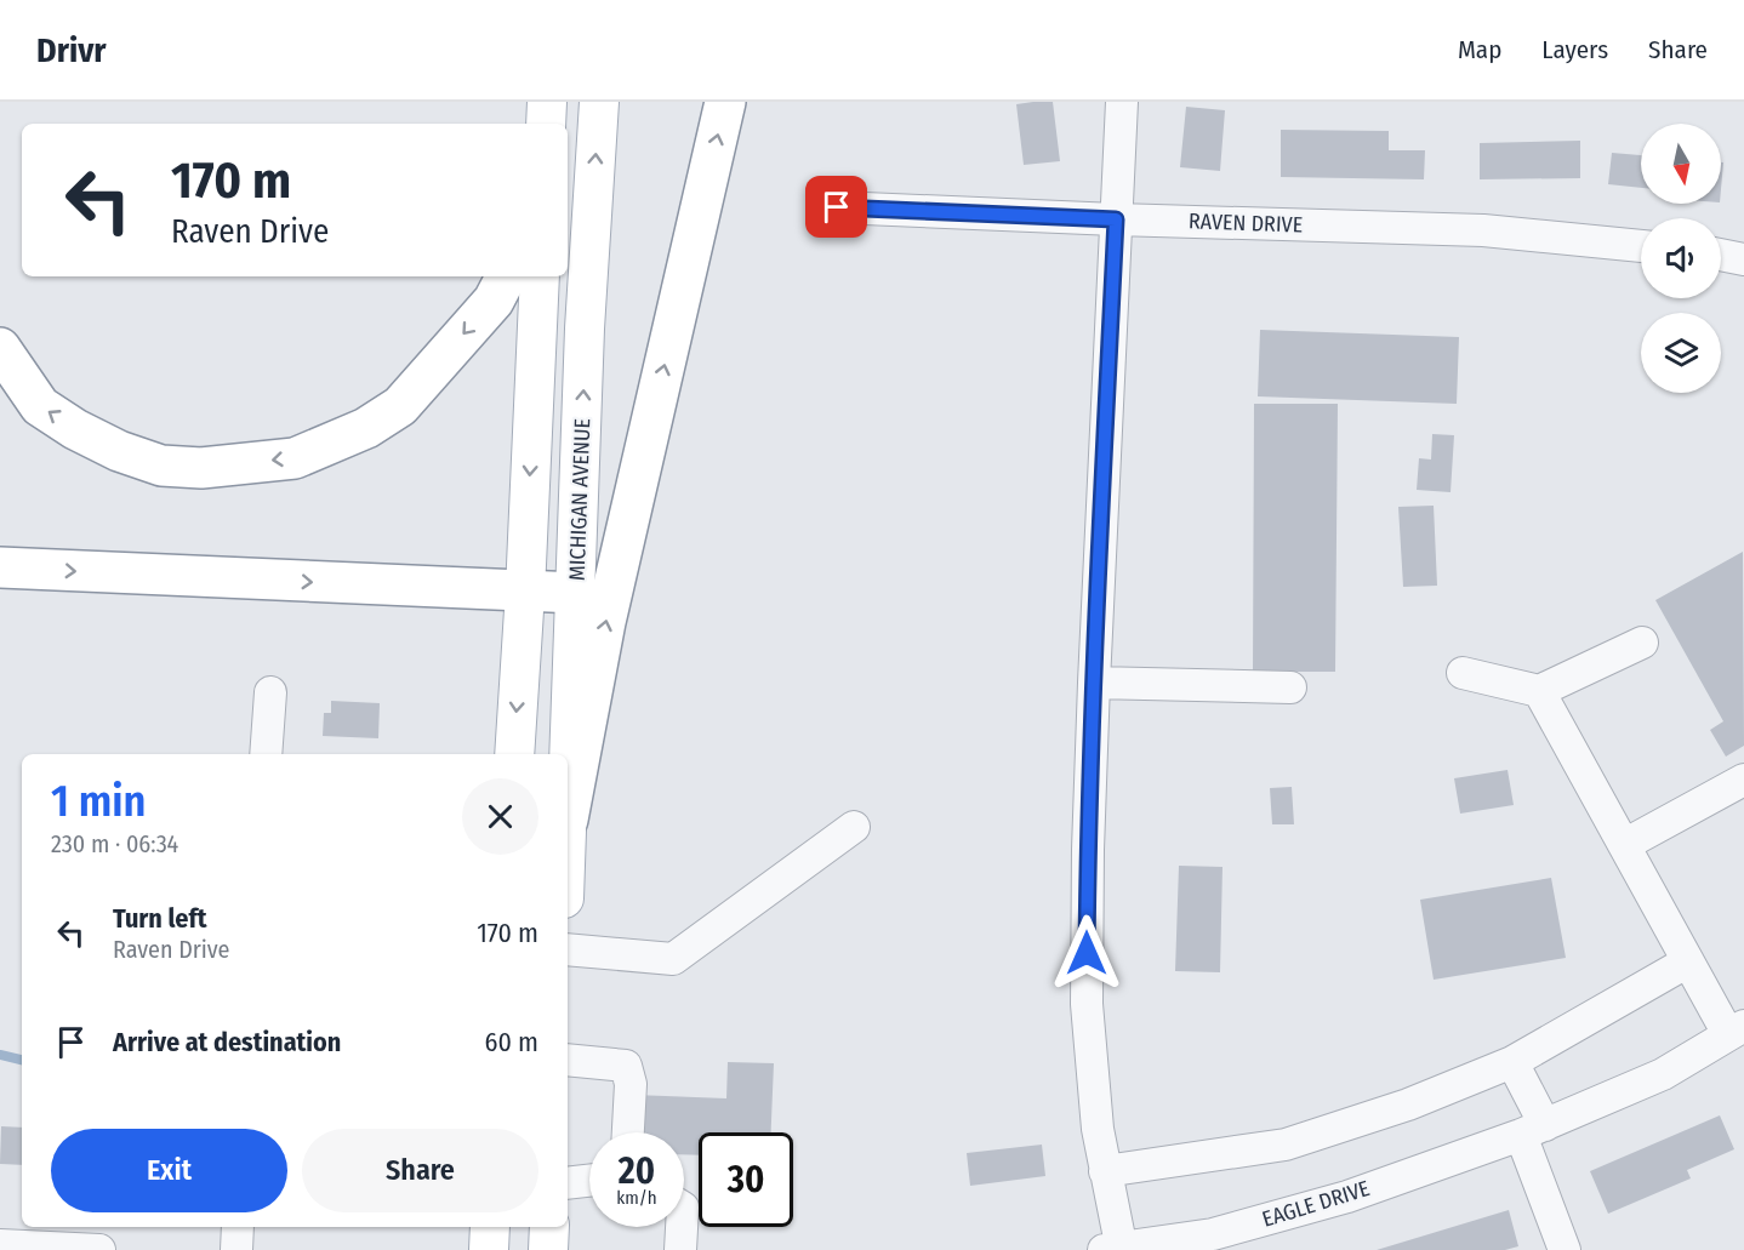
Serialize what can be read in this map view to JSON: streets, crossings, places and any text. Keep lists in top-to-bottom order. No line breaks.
{"streets":{"main road":["MICHIGAN AVENUE"],"street":["RAVEN DRIVE","EAGLE DRIVE"]},"north":"bottom","page":{"header":"Drivr","nav":["Map","Layers","Share"],"turn":["170 m","Raven Drive"],"heading":["1 min","230 m · 06:34"],"list":[{"name":"Turn left","note":"Raven Drive","value":"170 m"},{"name":"Arrive at destination","value":"60 m"}],"buttons":["Exit","Share"],"speed":"20 km/h","limit":"30"}}
